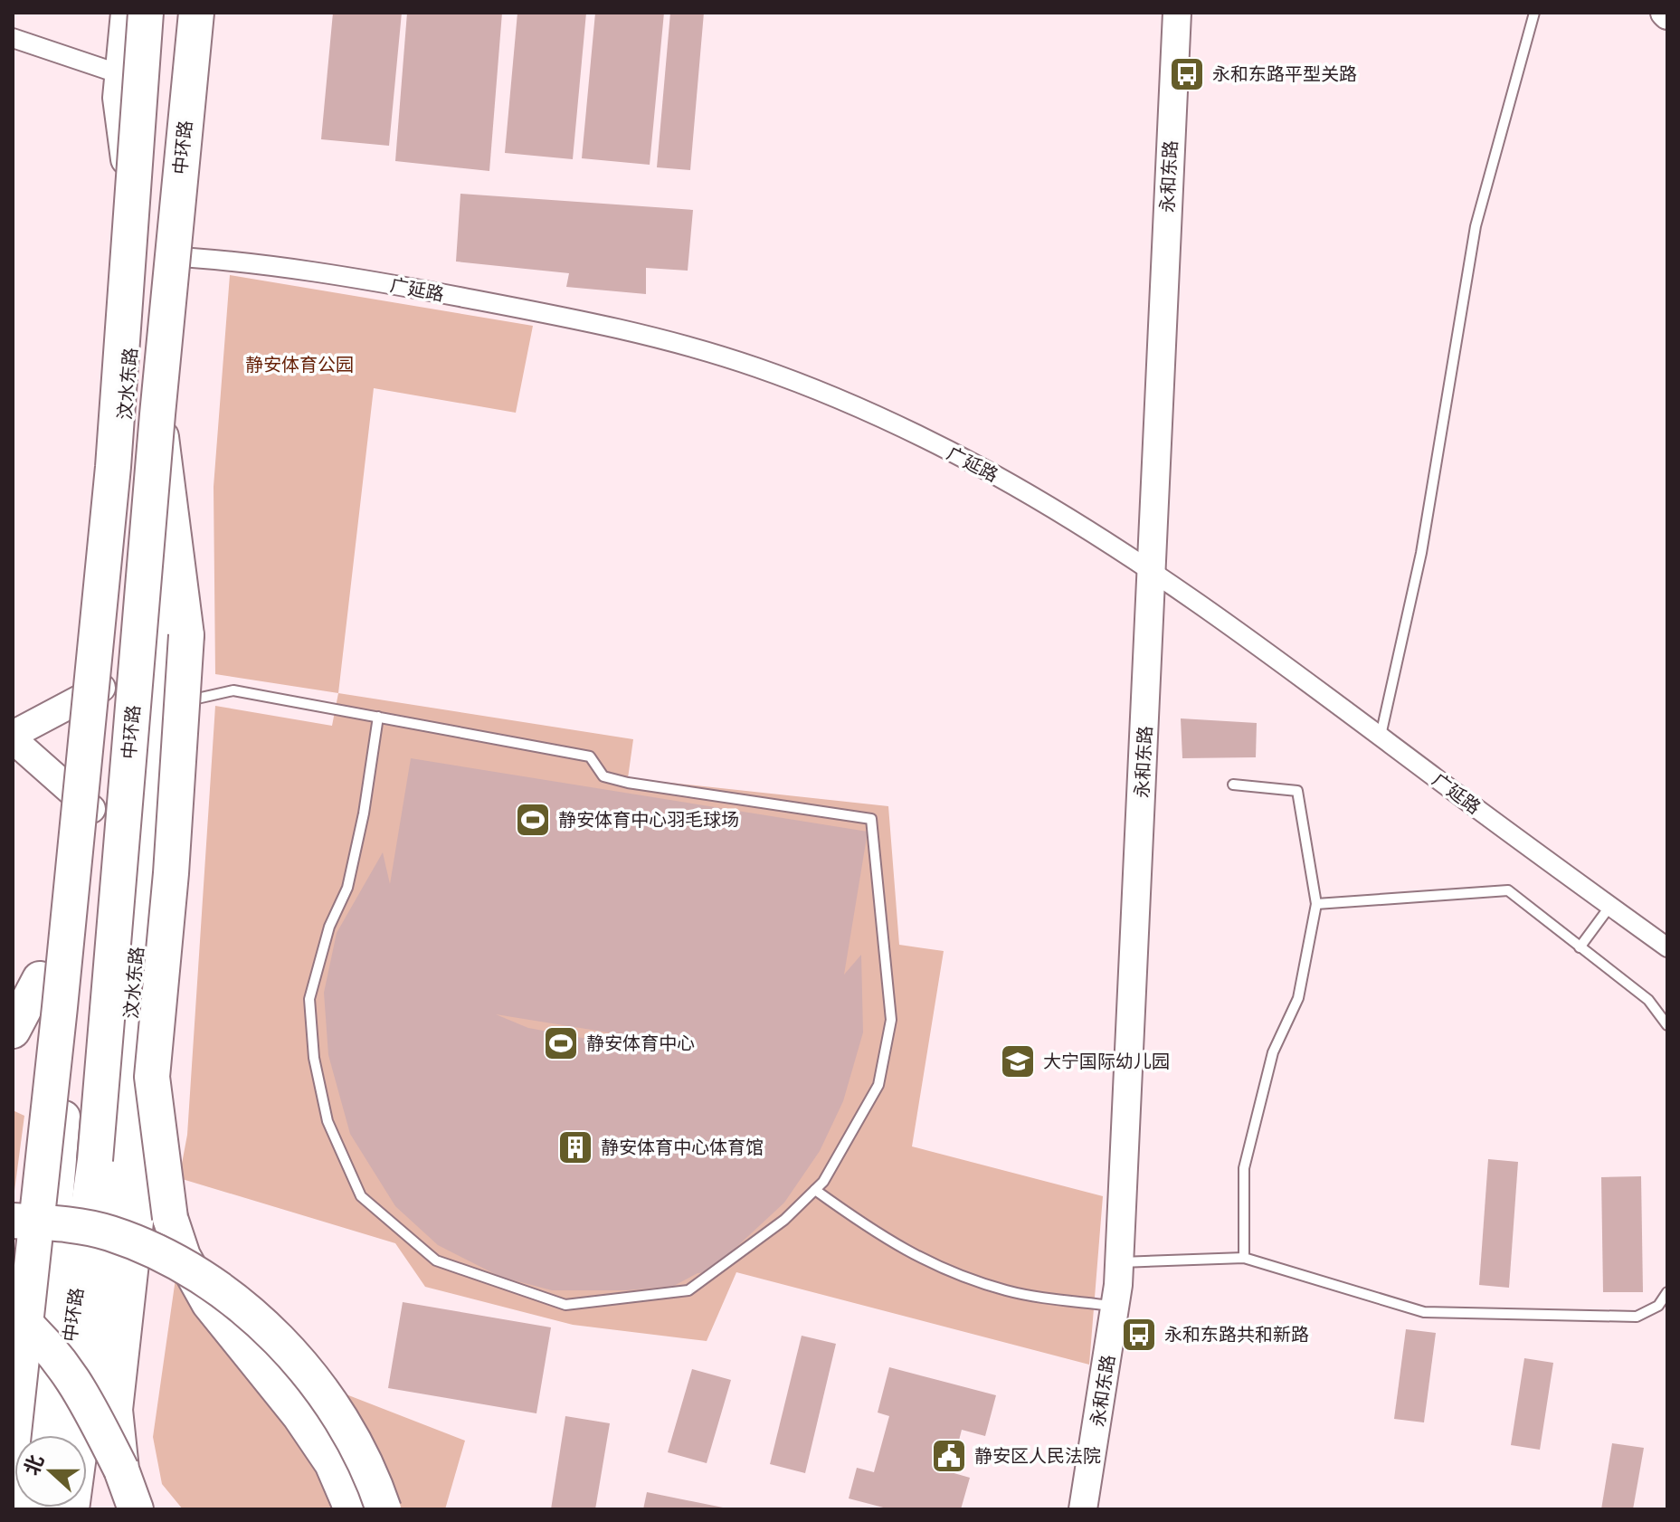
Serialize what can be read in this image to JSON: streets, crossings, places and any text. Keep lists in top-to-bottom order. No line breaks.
{"streets":{"highway":["中环路"],"main road":["汶水东路"],"street":["永和东路","广延路"]},"crossings":[["永和东路","广延路"],["广延路","汶水东路"]],"parks":["静安体育公园"],"places":{"bus stop":["永和东路平型关路","永和东路共和新路"],"sports":["静安体育中心羽毛球场","静安体育中心"],"school or university":["大宁国际幼儿园"],"building":["静安体育中心体育馆"],"public building":["静安区人民法院"]},"north":"left"}
